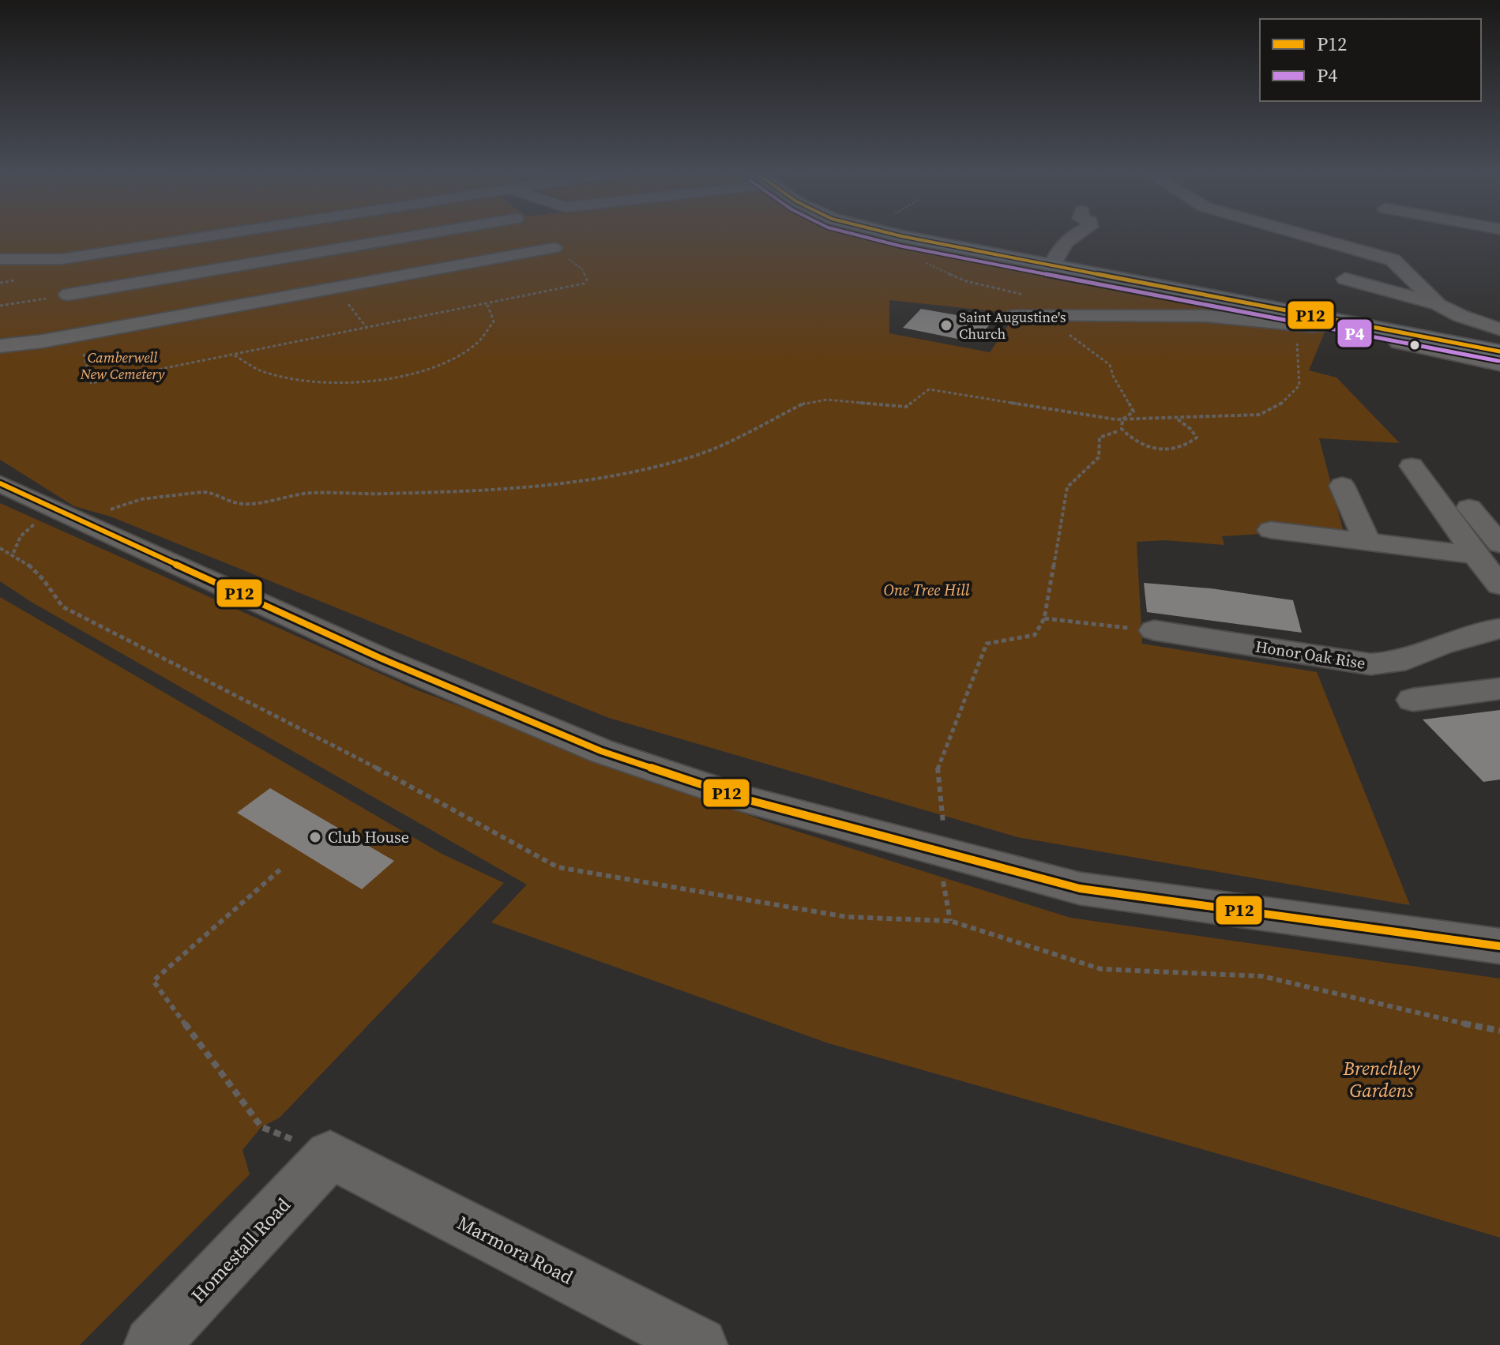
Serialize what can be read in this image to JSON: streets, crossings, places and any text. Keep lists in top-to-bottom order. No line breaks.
{"streets":{"street":["Honor Oak Rise","Homestall Road","Marmora Road"]},"crossings":[["Homestall Road","Marmora Road"]],"parks":["Camberwell New Cemetery","One Tree Hill","Brenchley Gardens"],"places":["Saint Augustine's Church","Club House"],"lines":["transit line P12","transit line P4"],"legend":["P12","P4"]}
